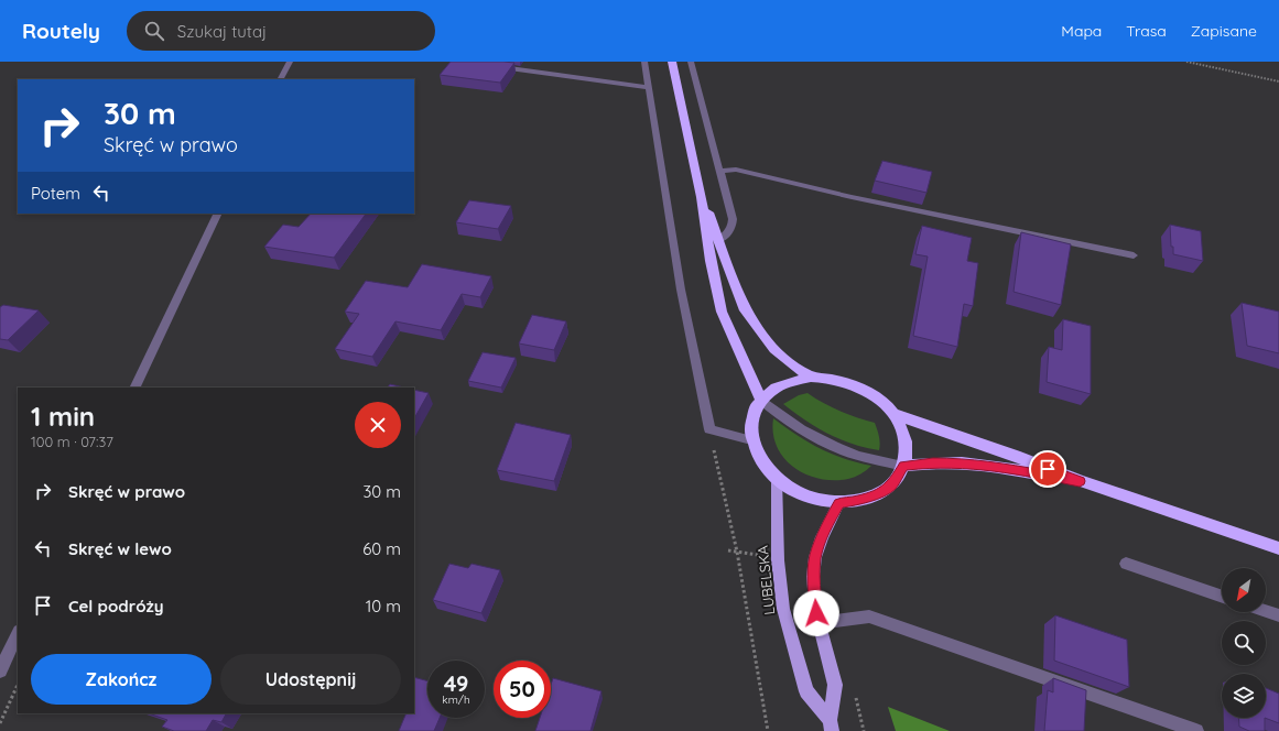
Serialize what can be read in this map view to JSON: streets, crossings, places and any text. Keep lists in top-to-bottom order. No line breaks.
{"streets":{"main road":["LUBELSKA"]},"north":"bottom left","page":{"header":"Routely","search":"Szukaj tutaj","nav":["Mapa","Trasa","Zapisane"],"turn":["30 m","Skręć w prawo"],"then":"Potem","heading":["1 min","100 m · 07:37"],"list":[{"name":"Skręć w prawo","value":"30 m"},{"name":"Skręć w lewo","value":"60 m"},{"name":"Cel podróży","value":"10 m"}],"buttons":["Zakończ","Udostępnij"],"speed":"49 km/h","limit":"50"}}
